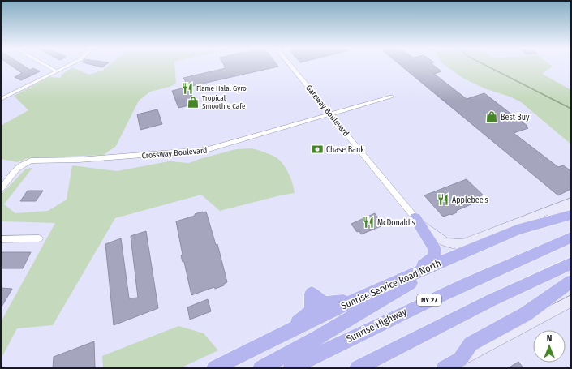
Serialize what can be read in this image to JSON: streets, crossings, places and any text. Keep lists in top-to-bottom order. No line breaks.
{"streets":{"highway":["Sunrise Service Road North","NY 27","Sunrise Highway"],"street":["Gateway Boulevard","Crossway Boulevard"]},"crossings":[["Gateway Boulevard","Crossway Boulevard"]],"places":{"restaurant":["Flame Halal Gyro","Applebee's","McDonald's"],"shop":["Tropical Smoothie Cafe","Best Buy"],"bank":["Chase Bank"]},"north":"top"}
